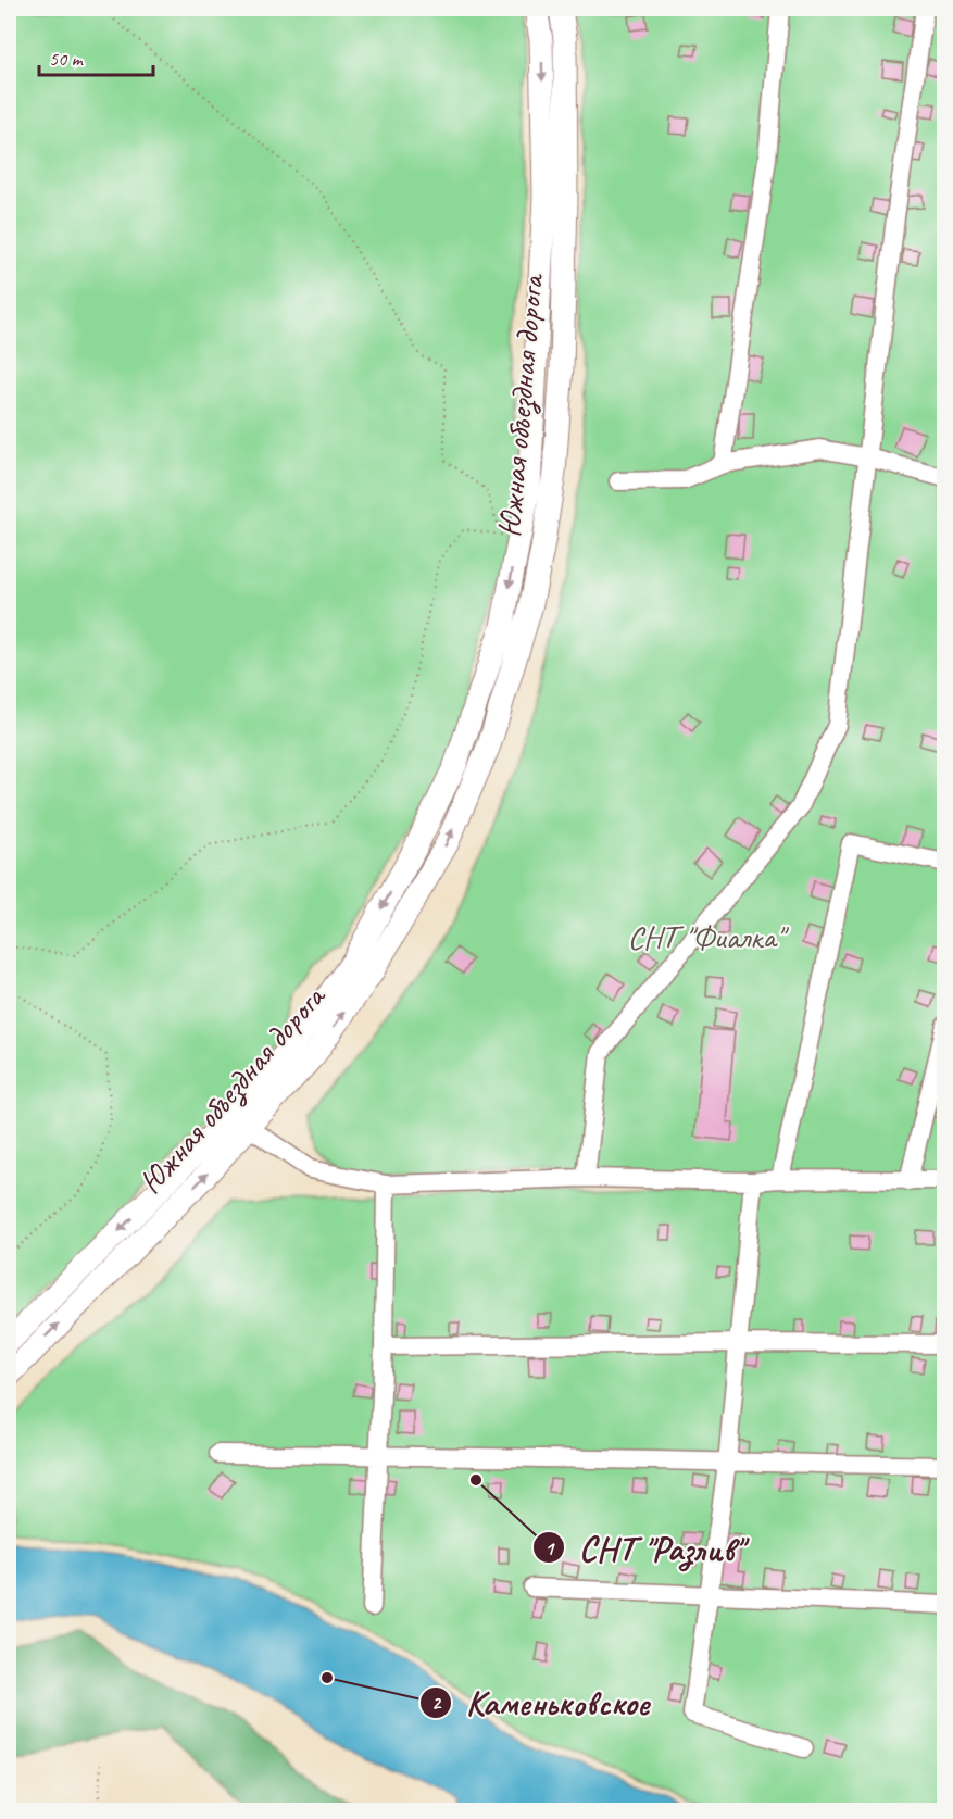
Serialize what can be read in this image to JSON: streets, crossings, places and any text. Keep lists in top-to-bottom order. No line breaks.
{"streets":{"main road":["Южная объездная дорога"]},"parks":["СНТ \"Фиалка\""],"places":["СНТ \"Разлив\"","Каменьковское"],"scale_bar":"50 m"}
